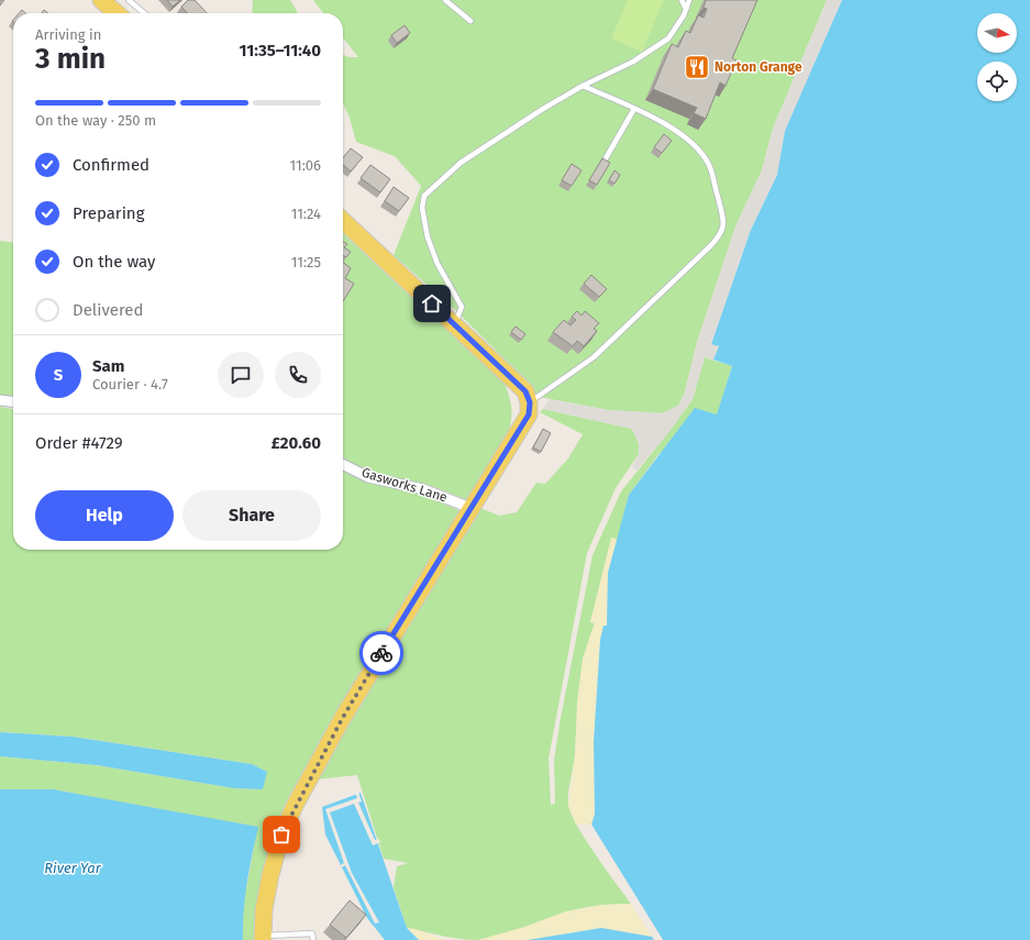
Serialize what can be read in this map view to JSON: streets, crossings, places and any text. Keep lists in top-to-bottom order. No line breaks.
{"streets":{"street":["Gasworks Lane"]},"water":["River Yar"],"places":{"restaurant":["Norton Grange"]},"north":"right","page":{"heading":["3 min","Arriving in","11:35–11:40"],"panel":["Sam","Courier · 4.7","Order #4729","£20.60"],"bar":"On the way · 250 m","list":[["Confirmed","11:06"],["Preparing","11:24"],["On the way","11:25"],"Delivered"],"round":"S","buttons":["Help","Share"]}}
